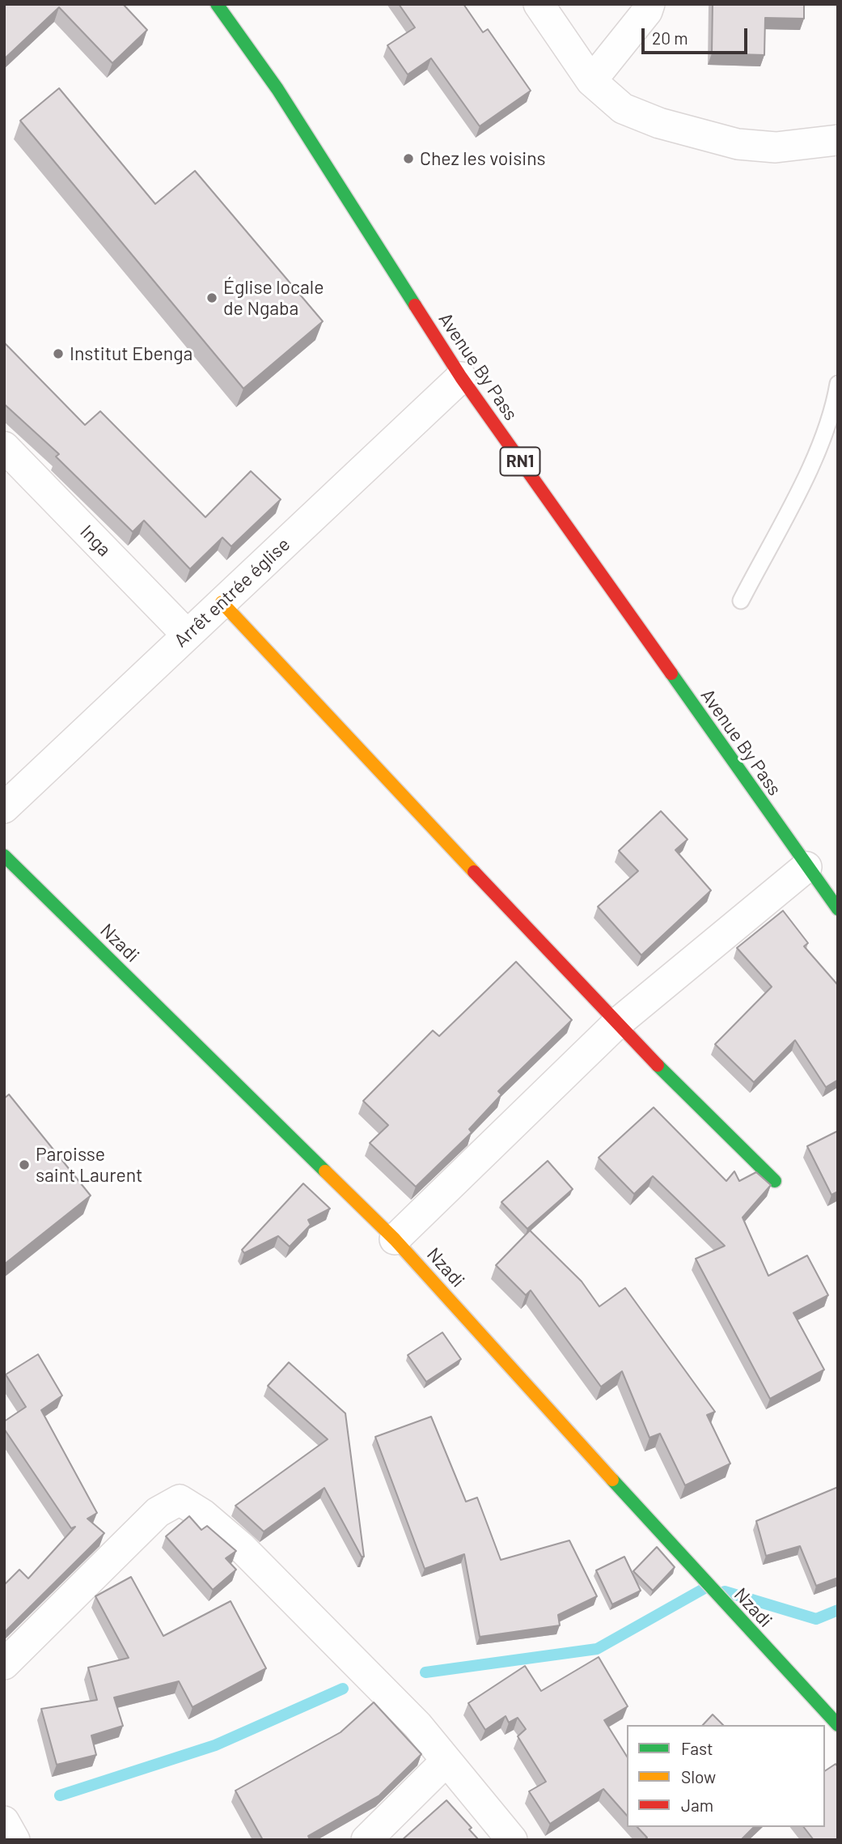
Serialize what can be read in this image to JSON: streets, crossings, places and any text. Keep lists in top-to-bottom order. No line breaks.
{"streets":{"main road":["Avenue By Pass","RN1","Nzadi"],"street":["Inga","Arrêt entrée église"]},"crossings":[["Avenue By Pass","Arrêt entrée église"],["Inga","Arrêt entrée église"]],"places":["Chez les voisins","Église locale de Ngaba","Institut Ebenga","Paroisse saint Laurent"],"legend":["Fast","Slow","Jam"],"scale_bar":"20 m"}
